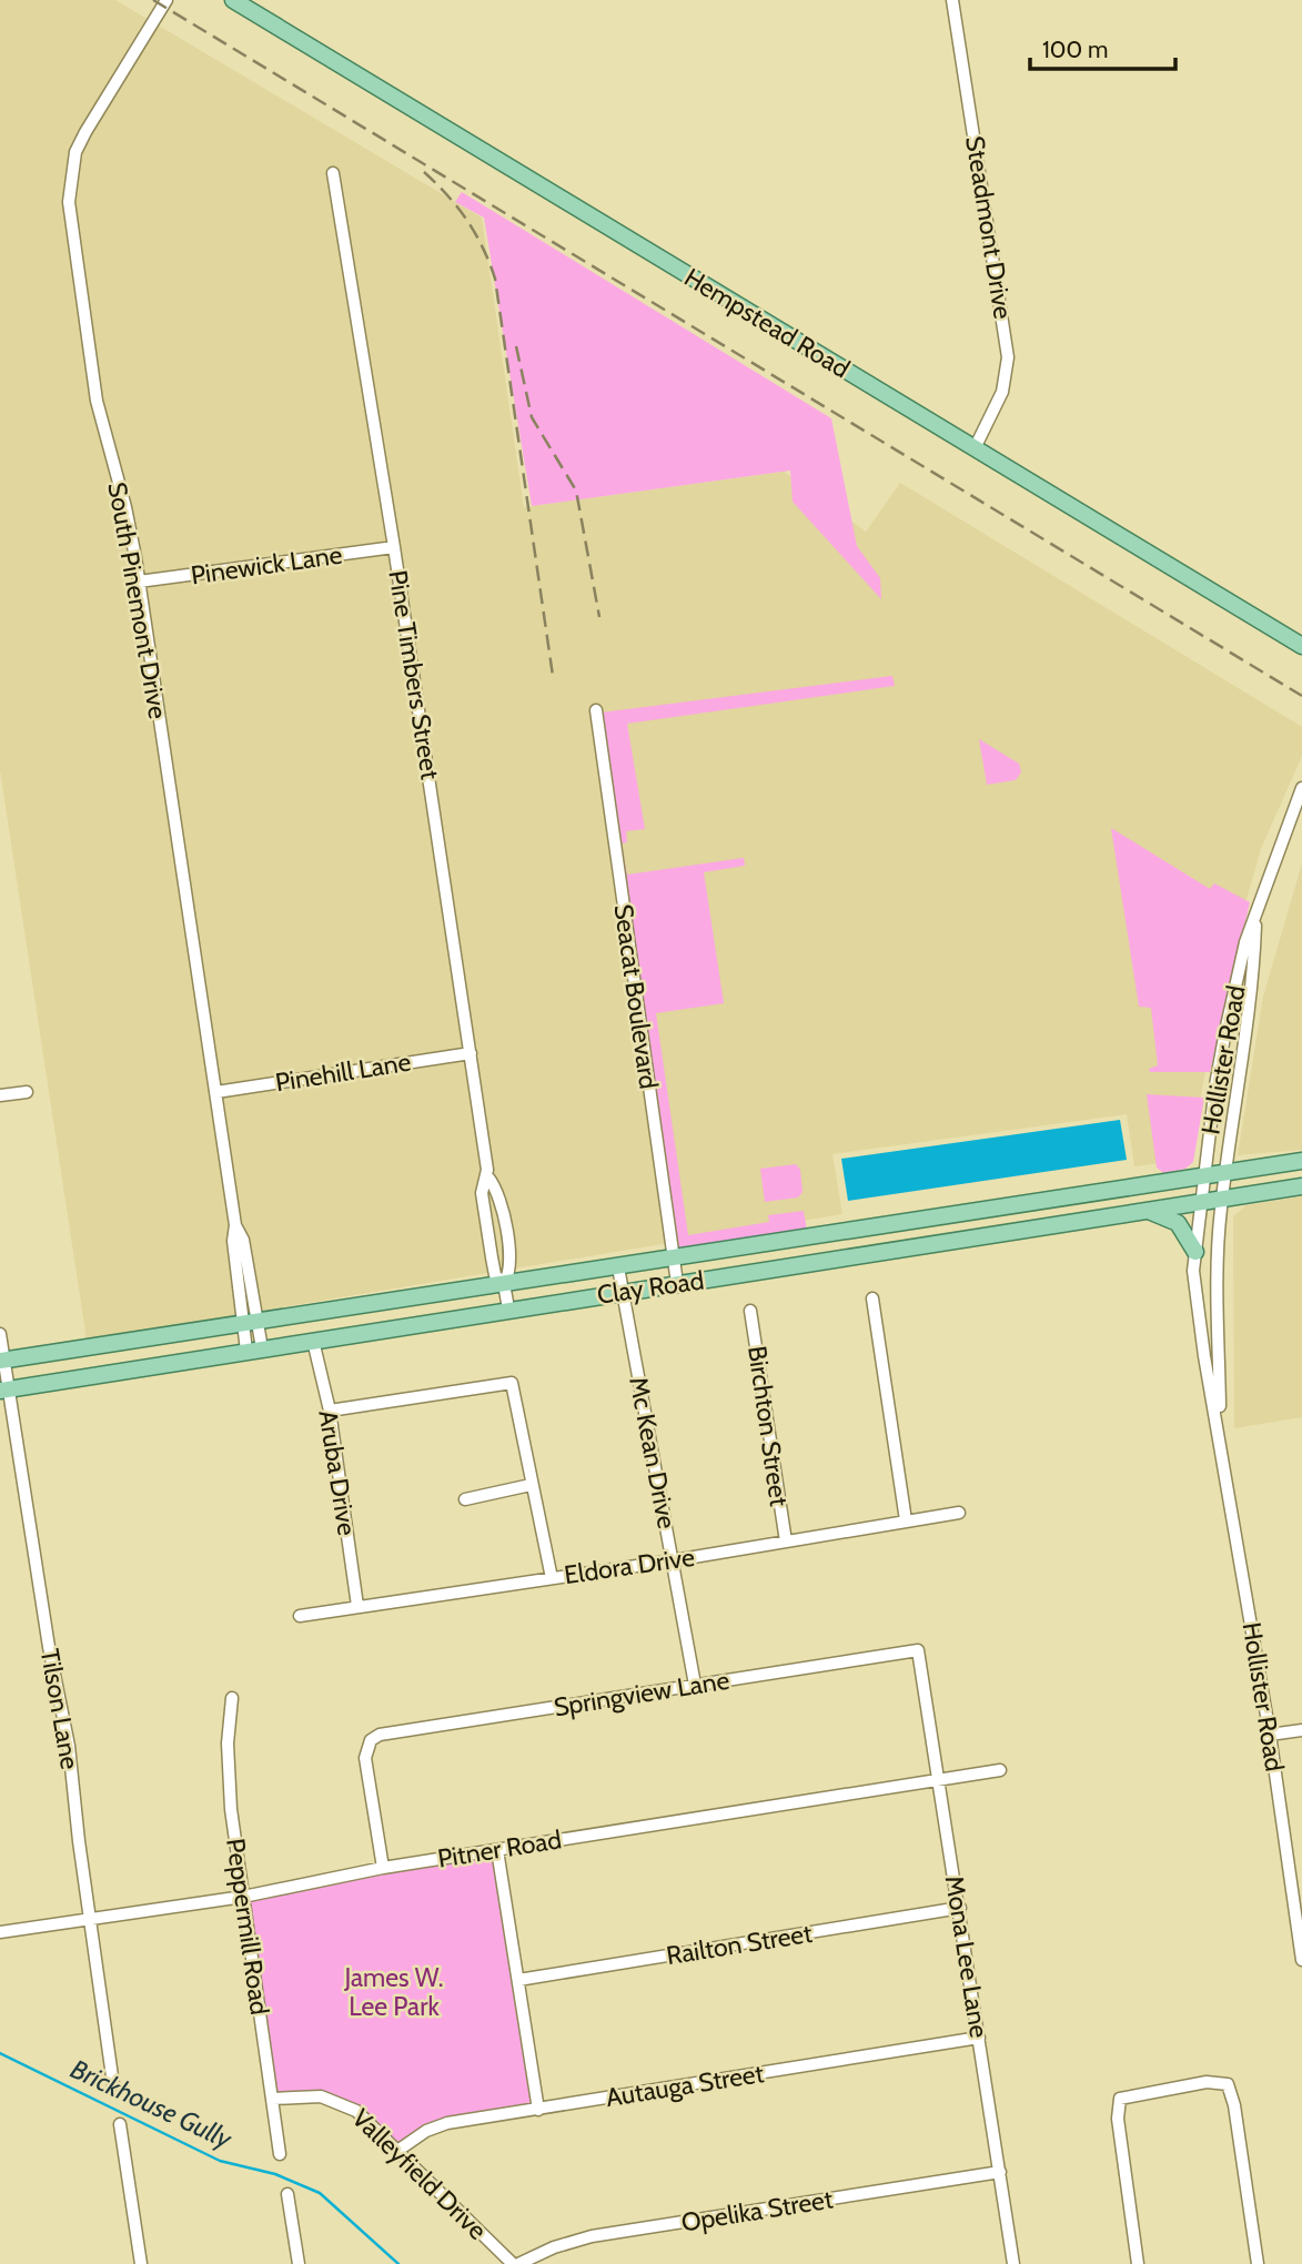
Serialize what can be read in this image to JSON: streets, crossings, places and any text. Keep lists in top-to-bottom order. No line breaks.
{"streets":{"main road":["Hempstead Road","Clay Road"],"street":["Steadmont Drive","Pinewick Lane","South Pinemont Drive","Pine Timbers Street","Seacat Boulevard","Hollister Road","Pinehill Lane","Birchton Street","Mc Kean Drive","Aruba Drive","Eldora Drive","Springview Lane","Tilson Lane","Pitner Road","Peppermill Road","Railton Street","Mona Lee Lane","Autauga Street","Valleyfield Drive","Opelika Street"]},"crossings":[["Steadmont Drive","Hempstead Road"],["Pinewick Lane","South Pinemont Drive"],["Pinewick Lane","Pine Timbers Street"],["South Pinemont Drive","Pinehill Lane"],["South Pinemont Drive","Clay Road"],["Pine Timbers Street","Pinehill Lane"],["Pine Timbers Street","Clay Road"],["Seacat Boulevard","Clay Road"],["Hollister Road","Clay Road"],["Clay Road","Mc Kean Drive"],["Clay Road","Aruba Drive"],["Clay Road","Tilson Lane"],["Birchton Street","Eldora Drive"],["Mc Kean Drive","Eldora Drive"],["Mc Kean Drive","Springview Lane"],["Aruba Drive","Eldora Drive"],["Springview Lane","Pitner Road"],["Springview Lane","Mona Lee Lane"],["Tilson Lane","Pitner Road"],["Pitner Road","Peppermill Road"],["Pitner Road","Mona Lee Lane"],["Peppermill Road","Valleyfield Drive"],["Railton Street","Mona Lee Lane"],["Mona Lee Lane","Autauga Street"],["Mona Lee Lane","Opelika Street"],["Autauga Street","Valleyfield Drive"],["Valleyfield Drive","Opelika Street"]],"water":["Brickhouse Gully"],"parks":["James W. Lee Park"],"scale_bar":"100 m"}
